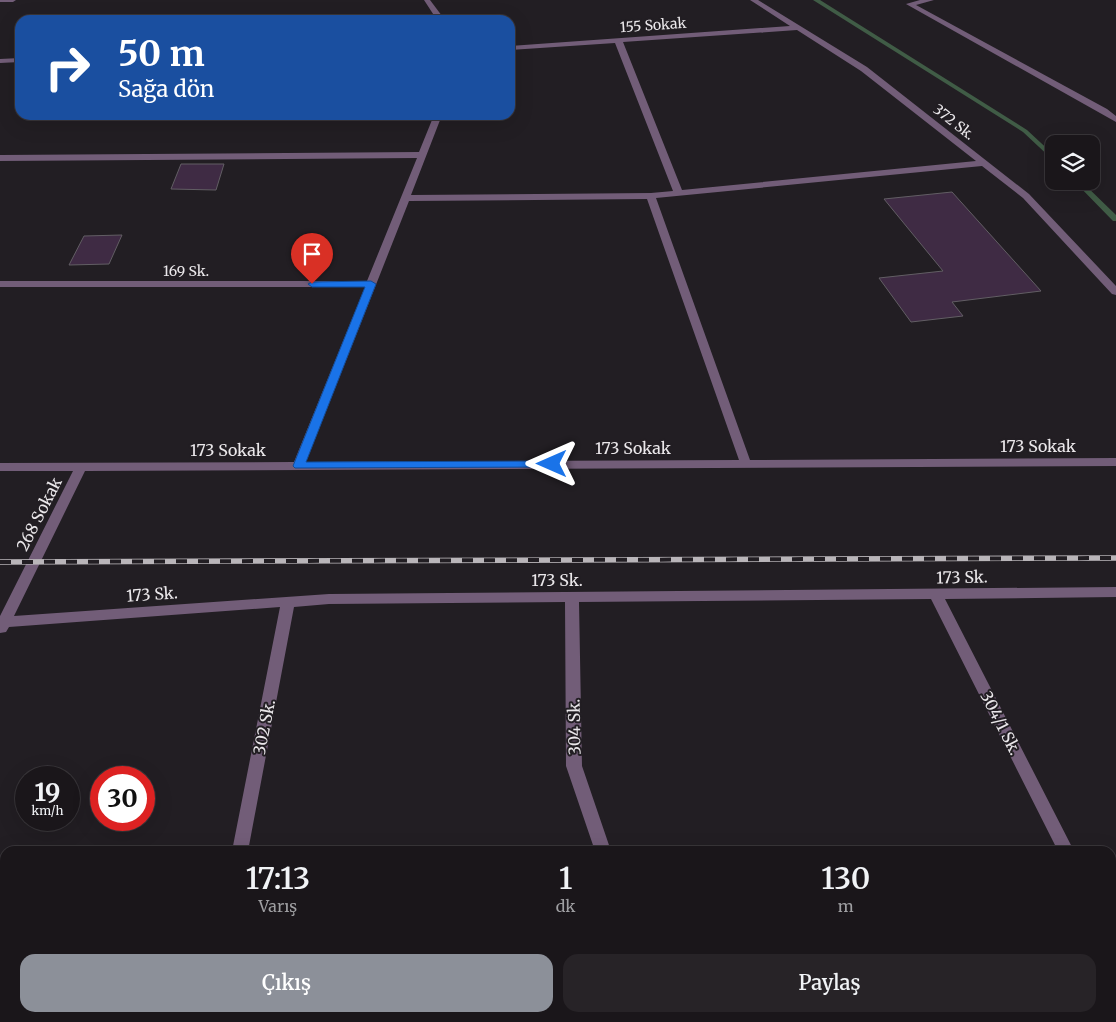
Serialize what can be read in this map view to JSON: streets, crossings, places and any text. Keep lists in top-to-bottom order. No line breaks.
{"streets":{"street":["155 Sokak","372 Sk.","169 Sk.","173 Sokak","268 Sokak","173 Sk.","304/1 Sk.","302 Sk.","304 Sk."]},"crossings":[["155 Sokak","372 Sk."],["173 Sokak","268 Sokak"],["268 Sokak","173 Sk."],["173 Sk.","304/1 Sk."],["173 Sk.","302 Sk."],["173 Sk.","304 Sk."]],"page":{"turn":["50 m","Sağa dön"],"speed":"19 km/h","limit":"30","eta":["17:13","Varış","1","dk","130","m"],"buttons":["Çıkış","Paylaş"]}}
